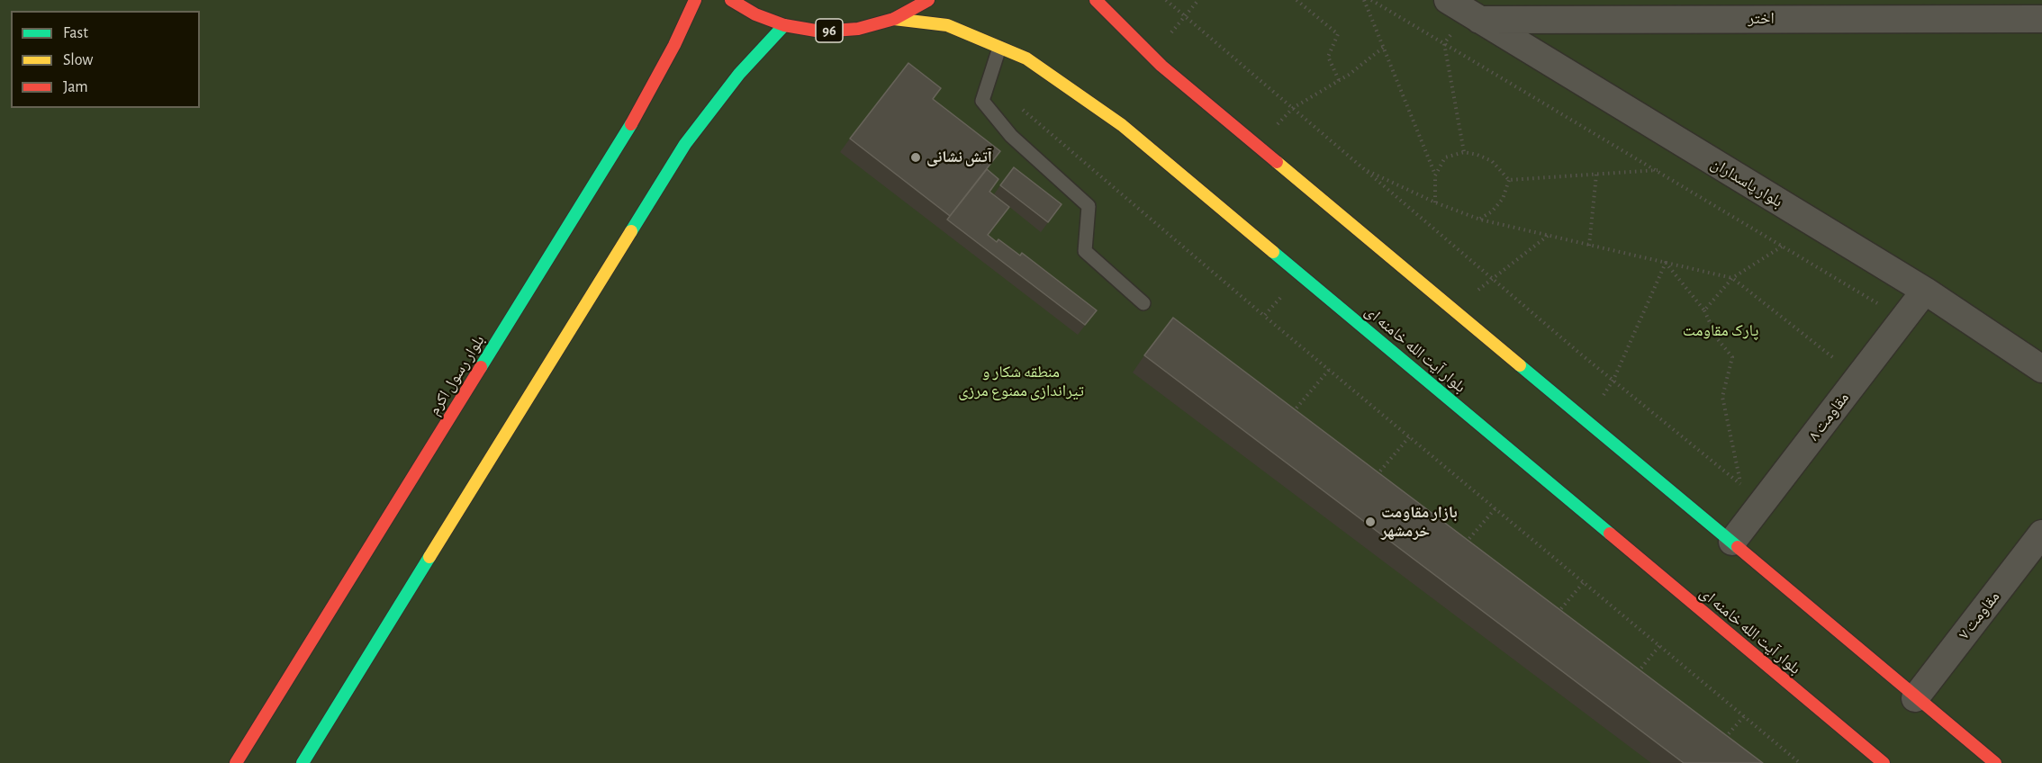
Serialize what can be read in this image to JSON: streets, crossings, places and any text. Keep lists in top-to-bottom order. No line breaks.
{"streets":{"main road":["96","بلوار آیت الله خامنه ای","بلوار رسول اکرم"],"street":["اختر","بلوار پاسداران","مقاومت ۸","مقاومت ۷"]},"crossings":[["اختر","بلوار پاسداران"],["96","بلوار آیت الله خامنه ای"],["بلوار پاسداران","مقاومت ۸"]],"parks":["پارک مقاومت","منطقه شکار و تیراندازی ممنوع مرزی"],"places":["آتش نشانی","بازار مقاومت خرمشهر"],"legend":["Fast","Slow","Jam"]}
